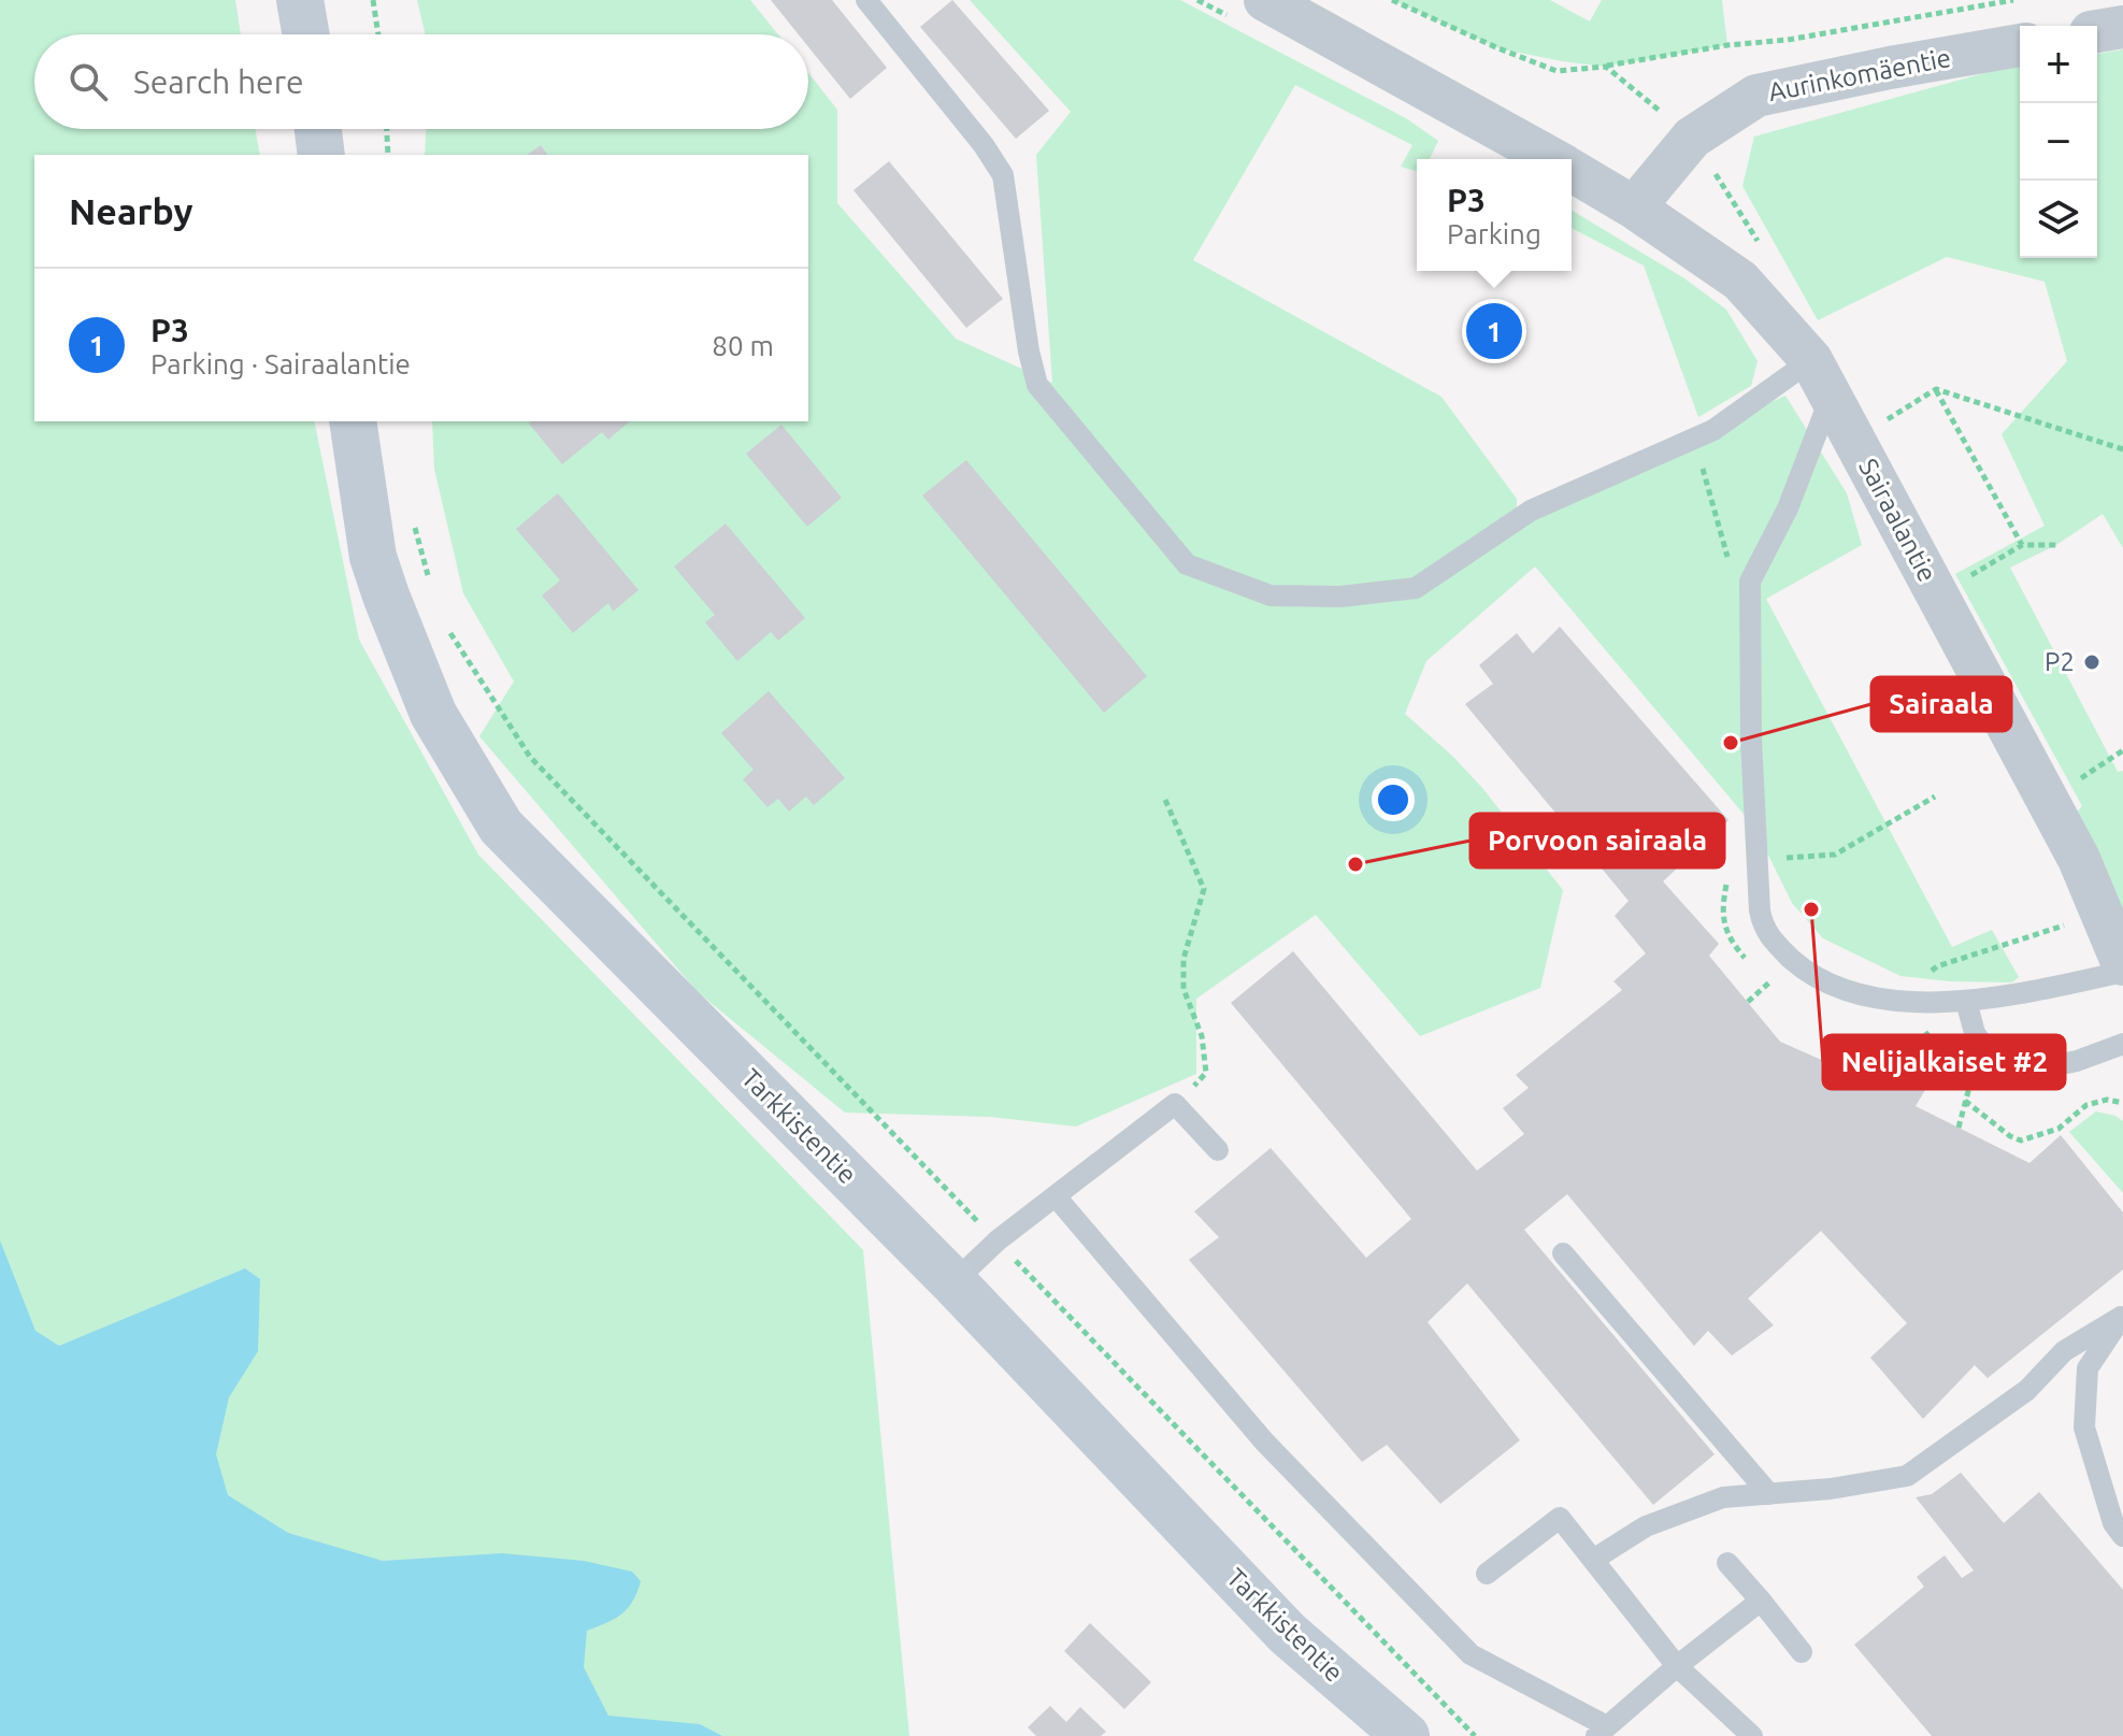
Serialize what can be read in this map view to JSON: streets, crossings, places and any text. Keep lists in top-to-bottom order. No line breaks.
{"streets":{"street":["Aurinkomäentie","Sairaalantie","Tarkkistentie"]},"crossings":[["Aurinkomäentie","Sairaalantie"]],"places":["P2","Sairaala","Porvoon sairaala","Nelijalkaiset #2"],"page":{"map_buttons":["+","−"],"search":"Search here","heading":"Nearby","popup":["P3","Parking"],"list":[{"mark":"1","name":"P3","note":"Parking · Sairaalantie","value":"80 m"}],"pins":"1"}}
